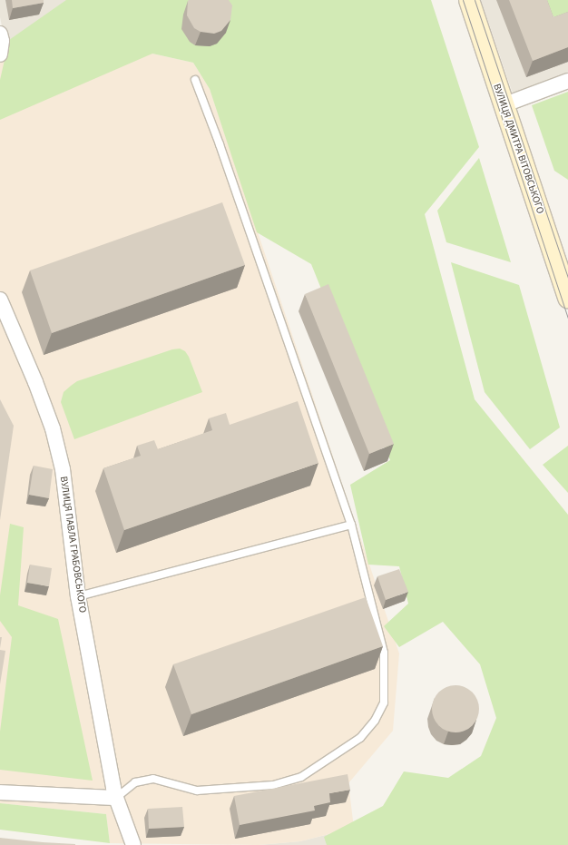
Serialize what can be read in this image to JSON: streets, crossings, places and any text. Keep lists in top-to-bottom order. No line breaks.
{"streets":{"main road":["ВУЛИЦЯ ДМИТРА ВІТОВСЬКОГО"],"street":["ВУЛИЦЯ ПАВЛА ГРАБОВСЬКОГО"]}}
